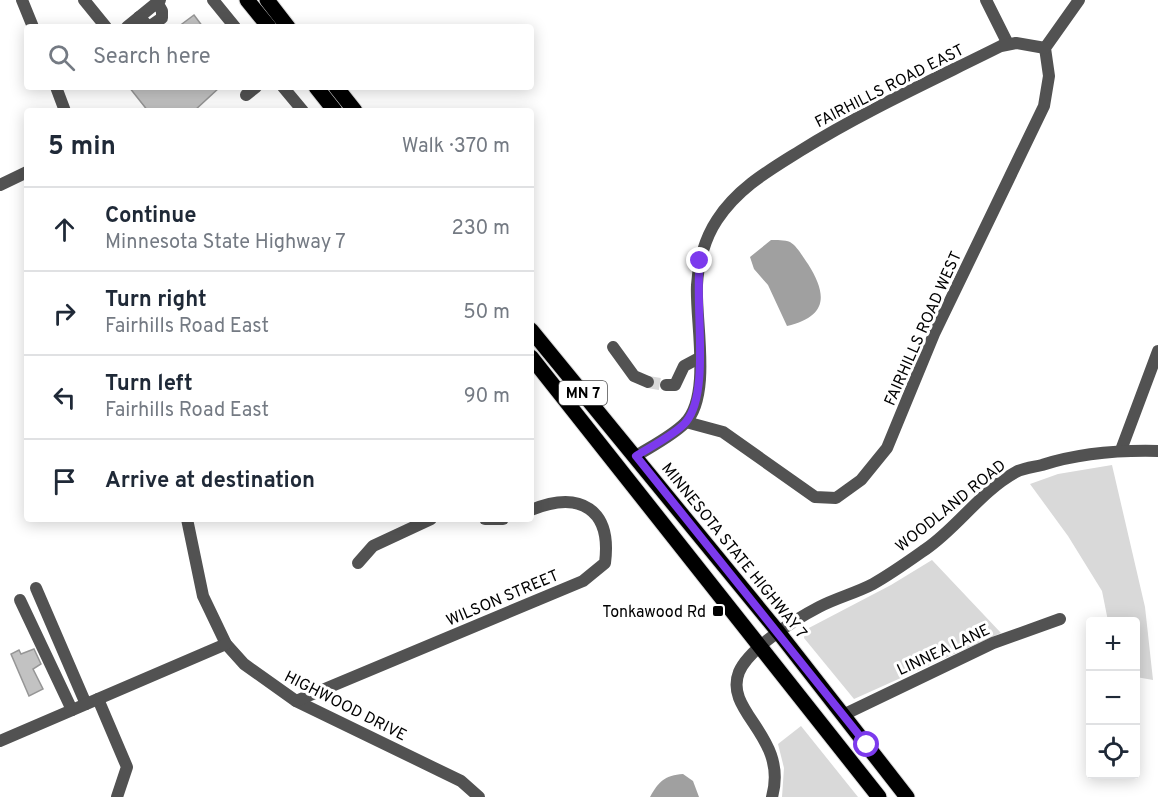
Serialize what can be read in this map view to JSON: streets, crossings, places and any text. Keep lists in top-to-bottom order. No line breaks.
{"streets":{"main road":["MN 7","MINNESOTA STATE HIGHWAY 7"],"street":["FAIRHILLS ROAD EAST","FAIRHILLS ROAD WEST","WOODLAND ROAD","WILSON STREET","LINNEA LANE","HIGHWOOD DRIVE"]},"crossings":[["FAIRHILLS ROAD EAST","FAIRHILLS ROAD WEST"],["MN 7","WOODLAND ROAD"],["WOODLAND ROAD","MINNESOTA STATE HIGHWAY 7"],["MINNESOTA STATE HIGHWAY 7","LINNEA LANE"],["WILSON STREET","HIGHWOOD DRIVE"]],"places":{"transit":["Tonkawood Rd"]},"page":{"search":"Search here","heading":["5 min","Walk · 370 m"],"list":[["Continue","Minnesota State Highway 7","230 m"],["Turn right","Fairhills Road East","50 m"],["Turn left","Fairhills Road East","90 m"],"Arrive at destination"],"map_buttons":["+","−"]}}
